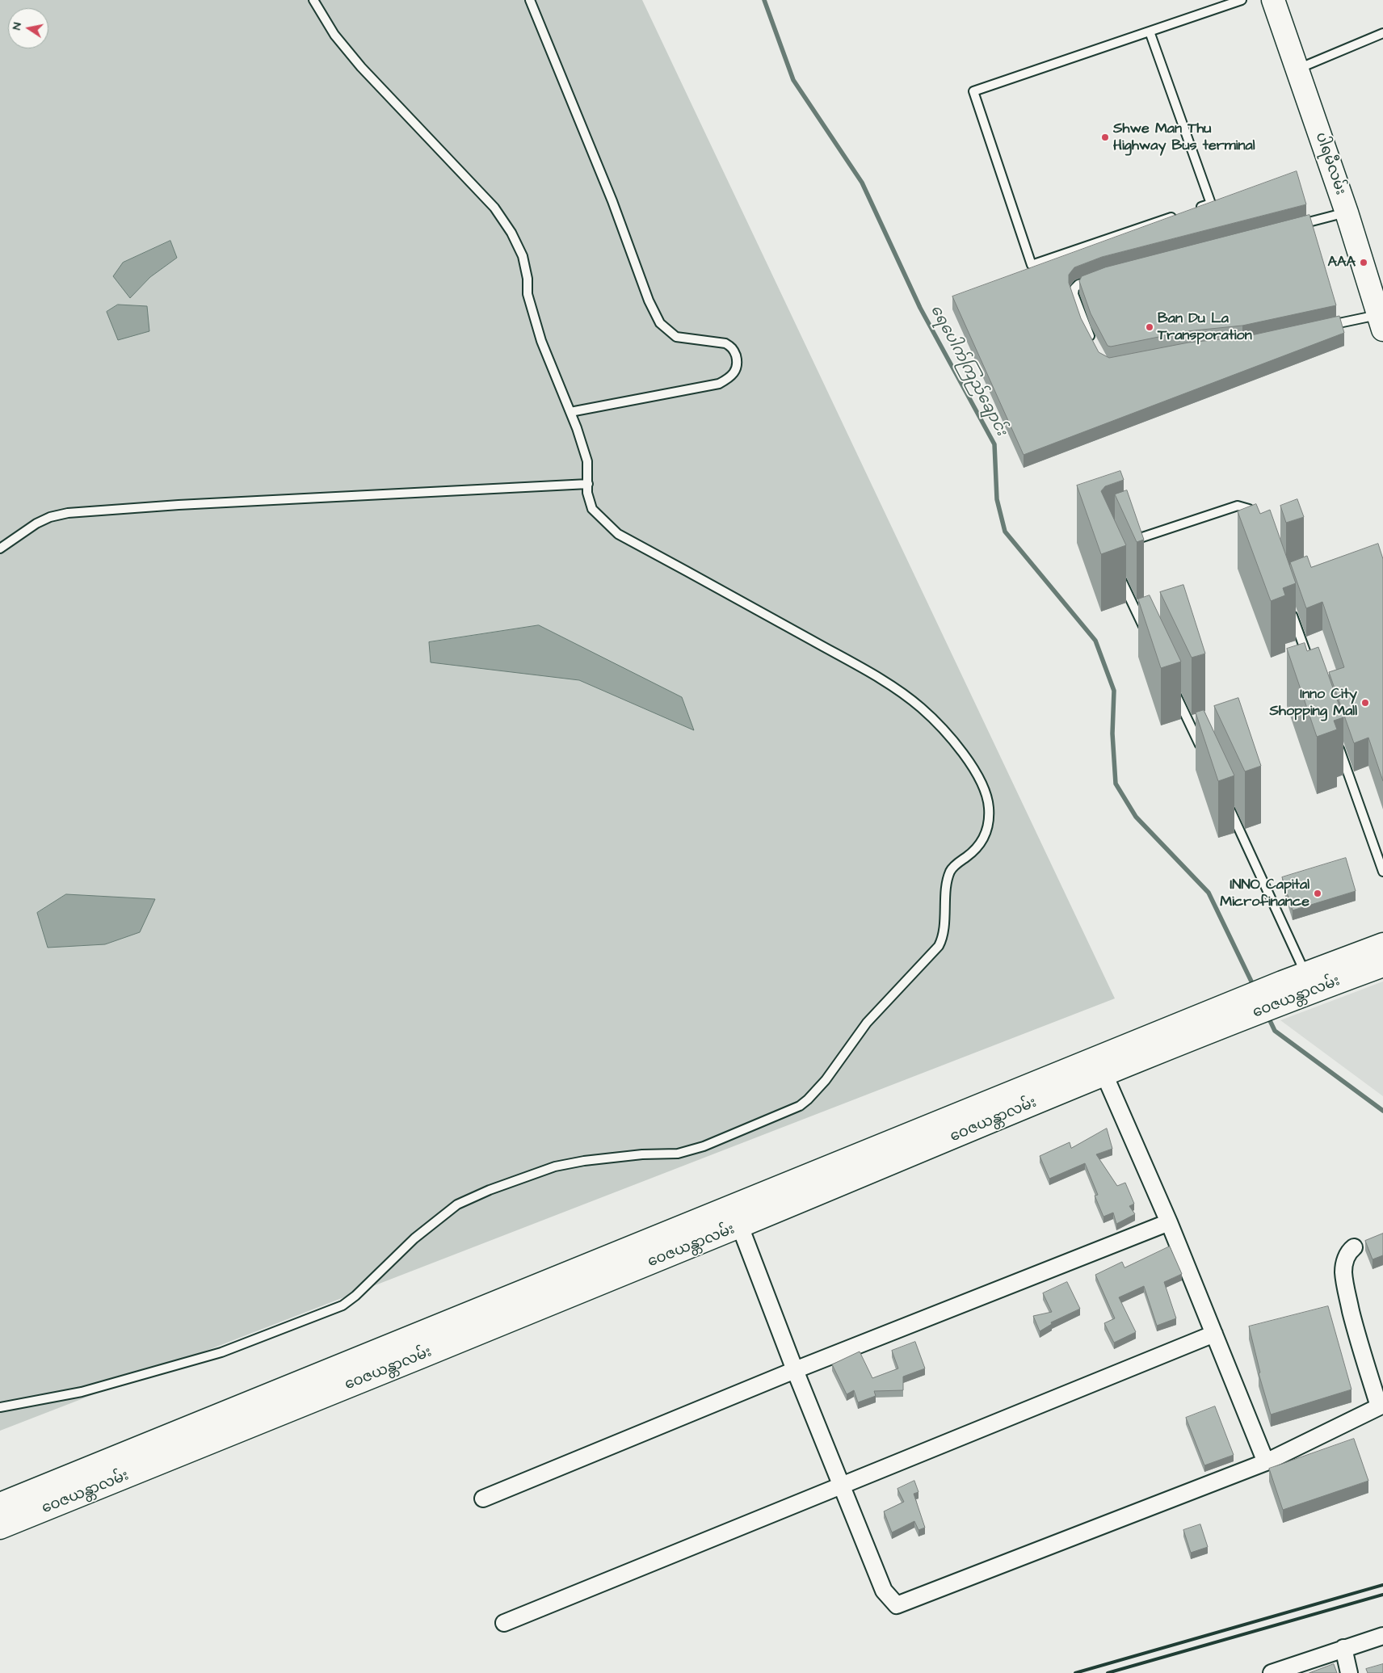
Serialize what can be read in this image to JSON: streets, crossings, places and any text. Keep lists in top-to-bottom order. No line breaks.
{"streets":{"main road":["ပါရမီလမ်း","ဝေဇယန္တာလမ်း"]},"water":["ရေပေါက်ကြည်ချောင်း"],"places":["Shwe Man Thu Highway Bus terminal","AAA","Ban Du La Transporation","Inno City Shopping Mall","INNO Capital Microfinance"],"north":"left"}
